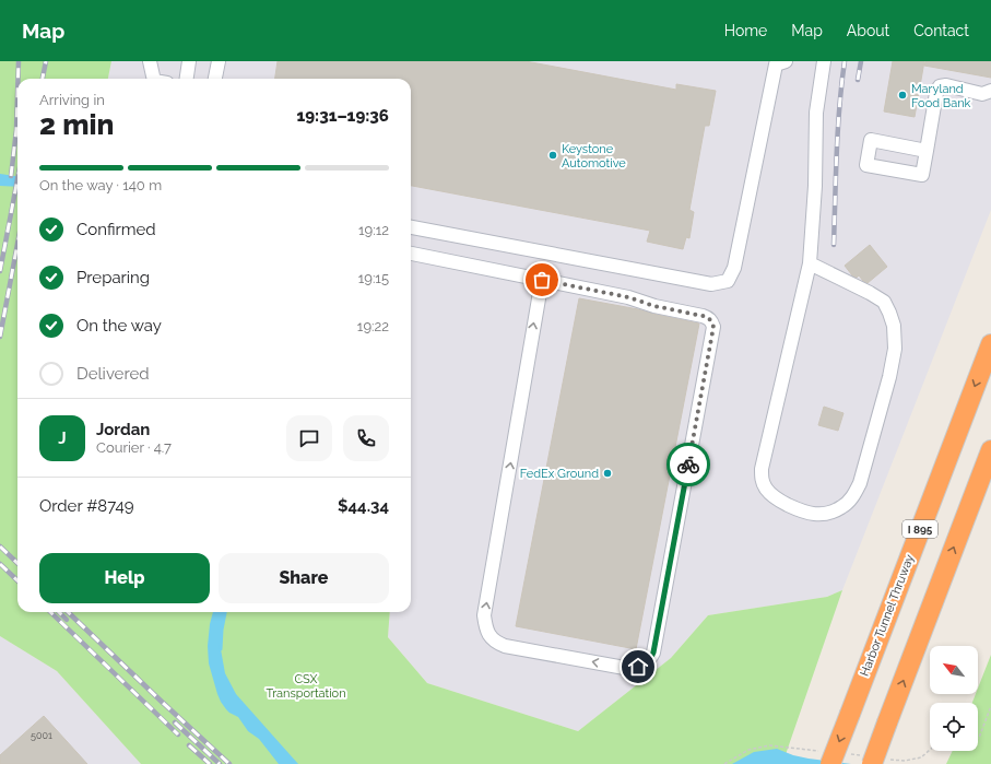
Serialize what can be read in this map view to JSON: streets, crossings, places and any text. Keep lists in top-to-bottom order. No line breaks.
{"streets":{"highway":["I 895","Harbor Tunnel Thruway"]},"parks":["CSX Transportation"],"places":["Maryland Food Bank","Keystone Automotive","FedEx Ground"],"house_numbers":["5001"],"north":"top left","page":{"header":"Map","nav":["Home","Map","About","Contact"],"heading":["2 min","Arriving in","19:31–19:36"],"panel":["Jordan","Courier · 4.7","Order #8749","$44.34"],"bar":"On the way · 140 m","list":[["Confirmed","19:12"],["Preparing","19:15"],["On the way","19:22"],"Delivered"],"round":"J","buttons":["Help","Share"]}}
